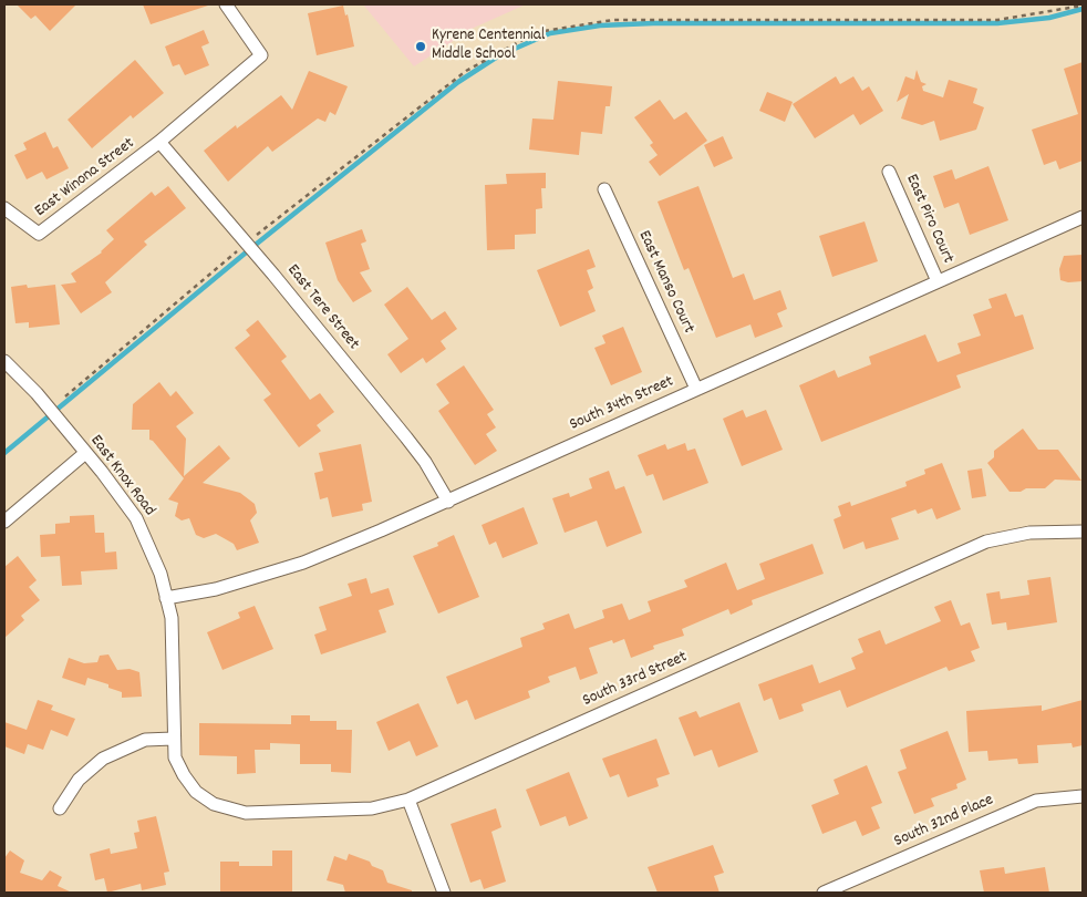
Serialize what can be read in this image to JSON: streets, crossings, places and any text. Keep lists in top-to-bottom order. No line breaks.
{"streets":{"street":["East Winona Street","East Piro Court","East Manso Court","East Tere Street","South 34th Street","East Knox Road","South 33rd Street","South 32nd Place"]},"crossings":[["East Winona Street","East Tere Street"],["East Piro Court","South 34th Street"],["East Manso Court","South 34th Street"],["East Tere Street","South 34th Street"],["South 34th Street","East Knox Road"],["East Knox Road","South 33rd Street"]],"places":["Kyrene Centennial Middle School"]}
